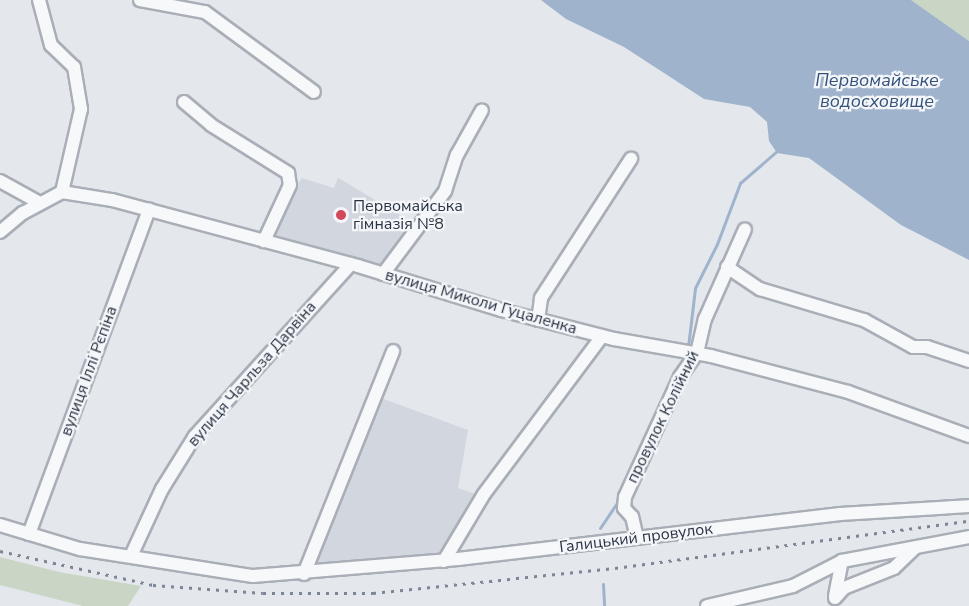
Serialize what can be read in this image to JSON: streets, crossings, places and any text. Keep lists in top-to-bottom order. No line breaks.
{"streets":{"street":["вулиця Миколи Гуцаленка","вулиця Іллі Рєпіна","вулиця Чарльза Дарвіна","провулок Колійний","Галицький провулок"]},"crossings":[["вулиця Миколи Гуцаленка","вулиця Іллі Рєпіна"],["вулиця Миколи Гуцаленка","вулиця Чарльза Дарвіна"],["вулиця Миколи Гуцаленка","провулок Колійний"],["вулиця Іллі Рєпіна","Галицький провулок"],["вулиця Чарльза Дарвіна","Галицький провулок"],["провулок Колійний","Галицький провулок"]],"water":["Первомайське водосховище"],"places":["Первомайська гімназія №8"]}
